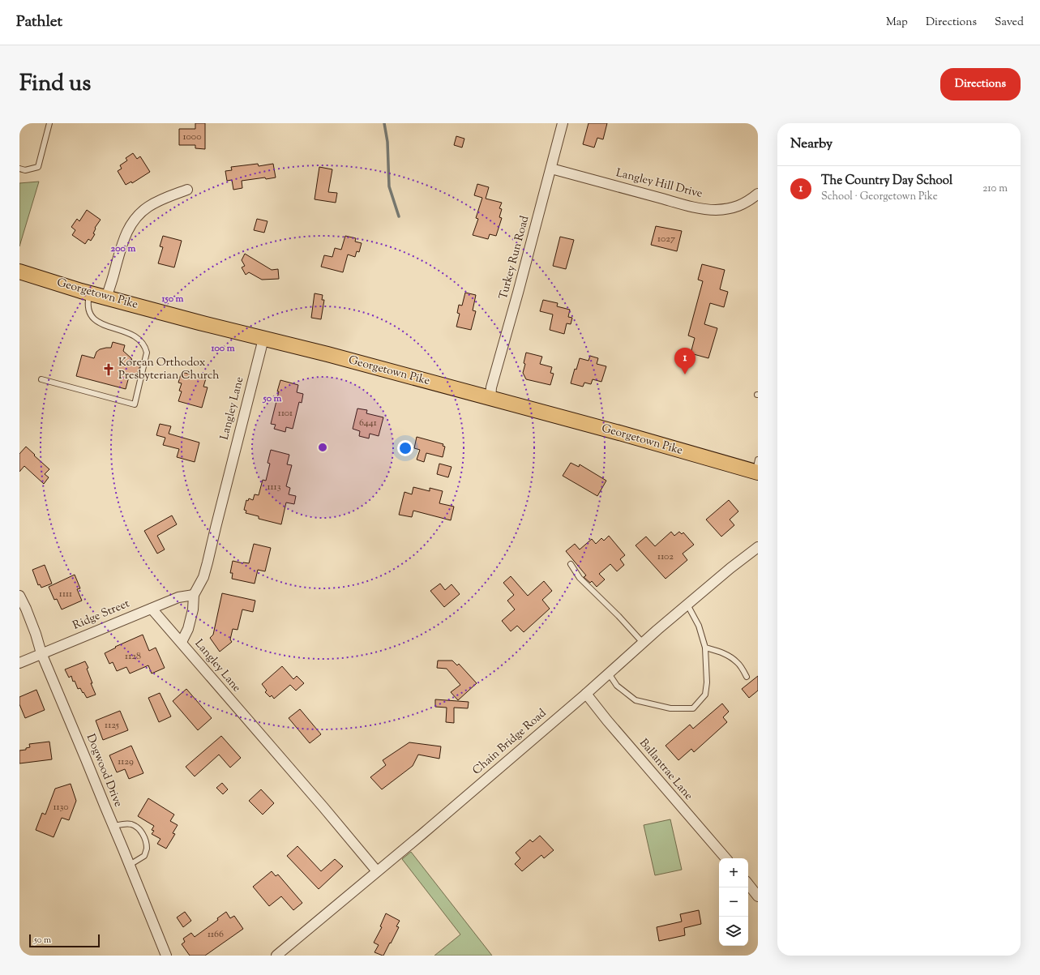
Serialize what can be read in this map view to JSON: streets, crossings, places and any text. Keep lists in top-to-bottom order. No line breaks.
{"streets":{"main road":["Georgetown Pike"],"street":["Langley Hill Drive","Turkey Run Road","Langley Lane","Ridge Street","Chain Bridge Road","Ballantrae Lane","Dogwood Drive"]},"crossings":[["Langley Hill Drive","Turkey Run Road"],["Turkey Run Road","Georgetown Pike"],["Georgetown Pike","Langley Lane"],["Langley Lane","Ridge Street"],["Langley Lane","Chain Bridge Road"],["Ridge Street","Dogwood Drive"],["Chain Bridge Road","Ballantrae Lane"]],"places":{"church":["Korean Orthodox Presbyterian Church"]},"house_numbers":["1000","1027","1101","6441","1113","1102","1111","1128","1125","1129","1130","1166"],"scale_bar":"50 m","page":{"header":"Pathlet","nav":["Map","Directions","Saved"],"title":"Find us","buttons":"Directions","heading":"Nearby","list":[{"mark":"1","name":"The Country Day School","note":"School · Georgetown Pike","value":"210 m"}],"pins":"1","map_buttons":["+","−"],"scale":"50 m"},"rings":["200 m","150 m","100 m","50 m"]}
